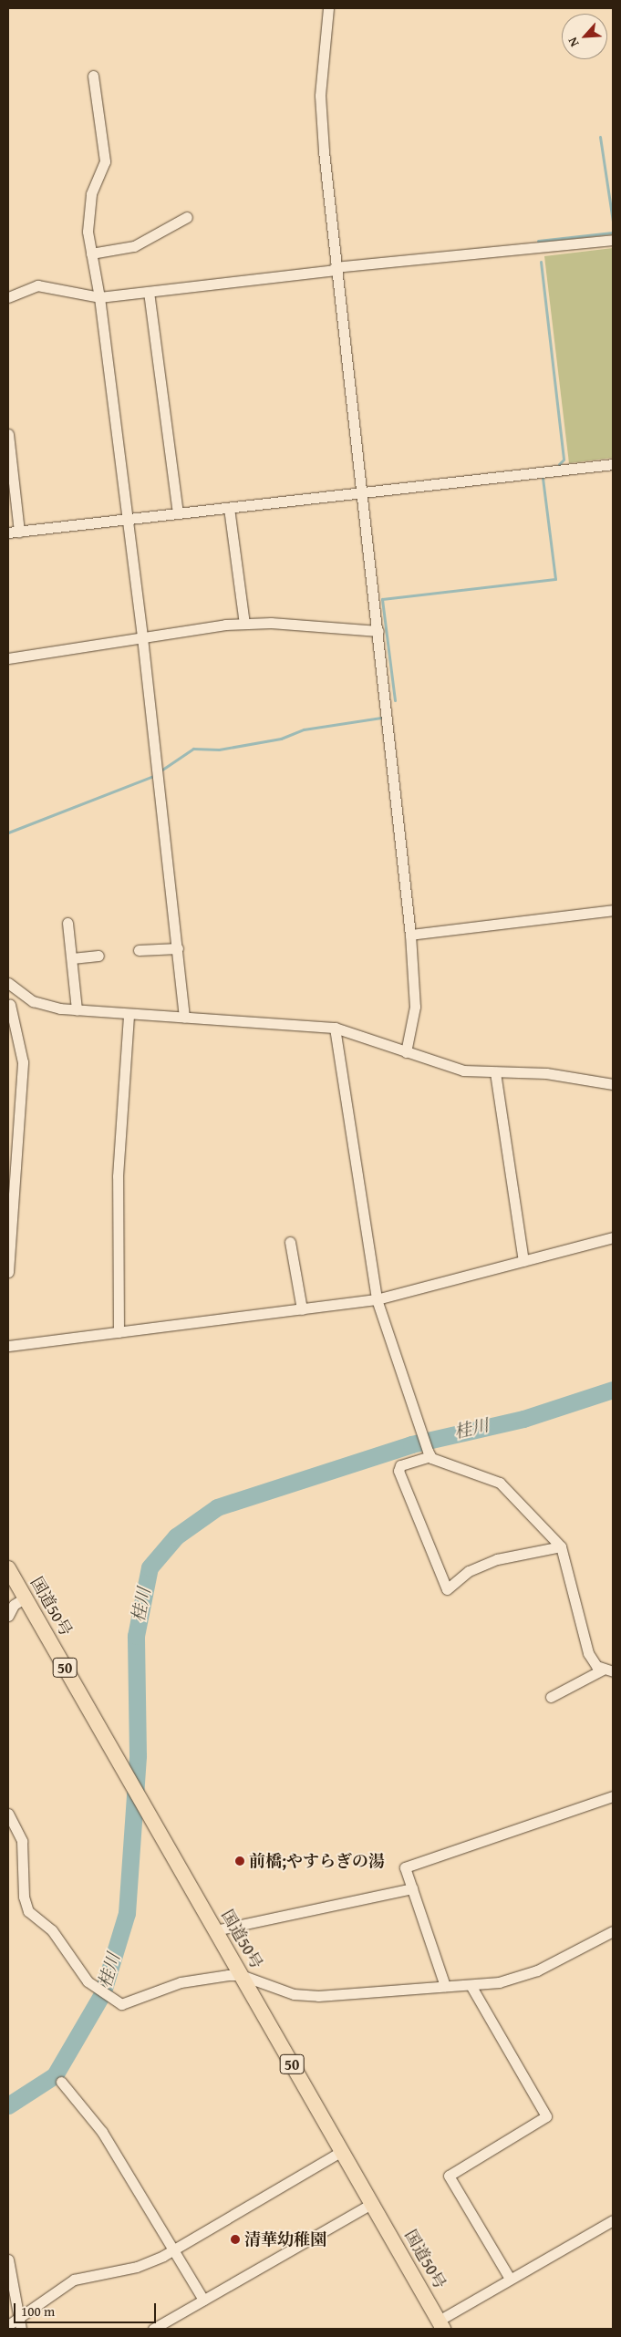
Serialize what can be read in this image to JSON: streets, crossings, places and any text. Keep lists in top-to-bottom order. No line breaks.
{"streets":{"highway":["国道50号","50"]},"water":["桂川"],"places":["前橋;やすらぎの湯","清華幼稚園"],"scale_bar":"100 m","north":"bottom left"}
